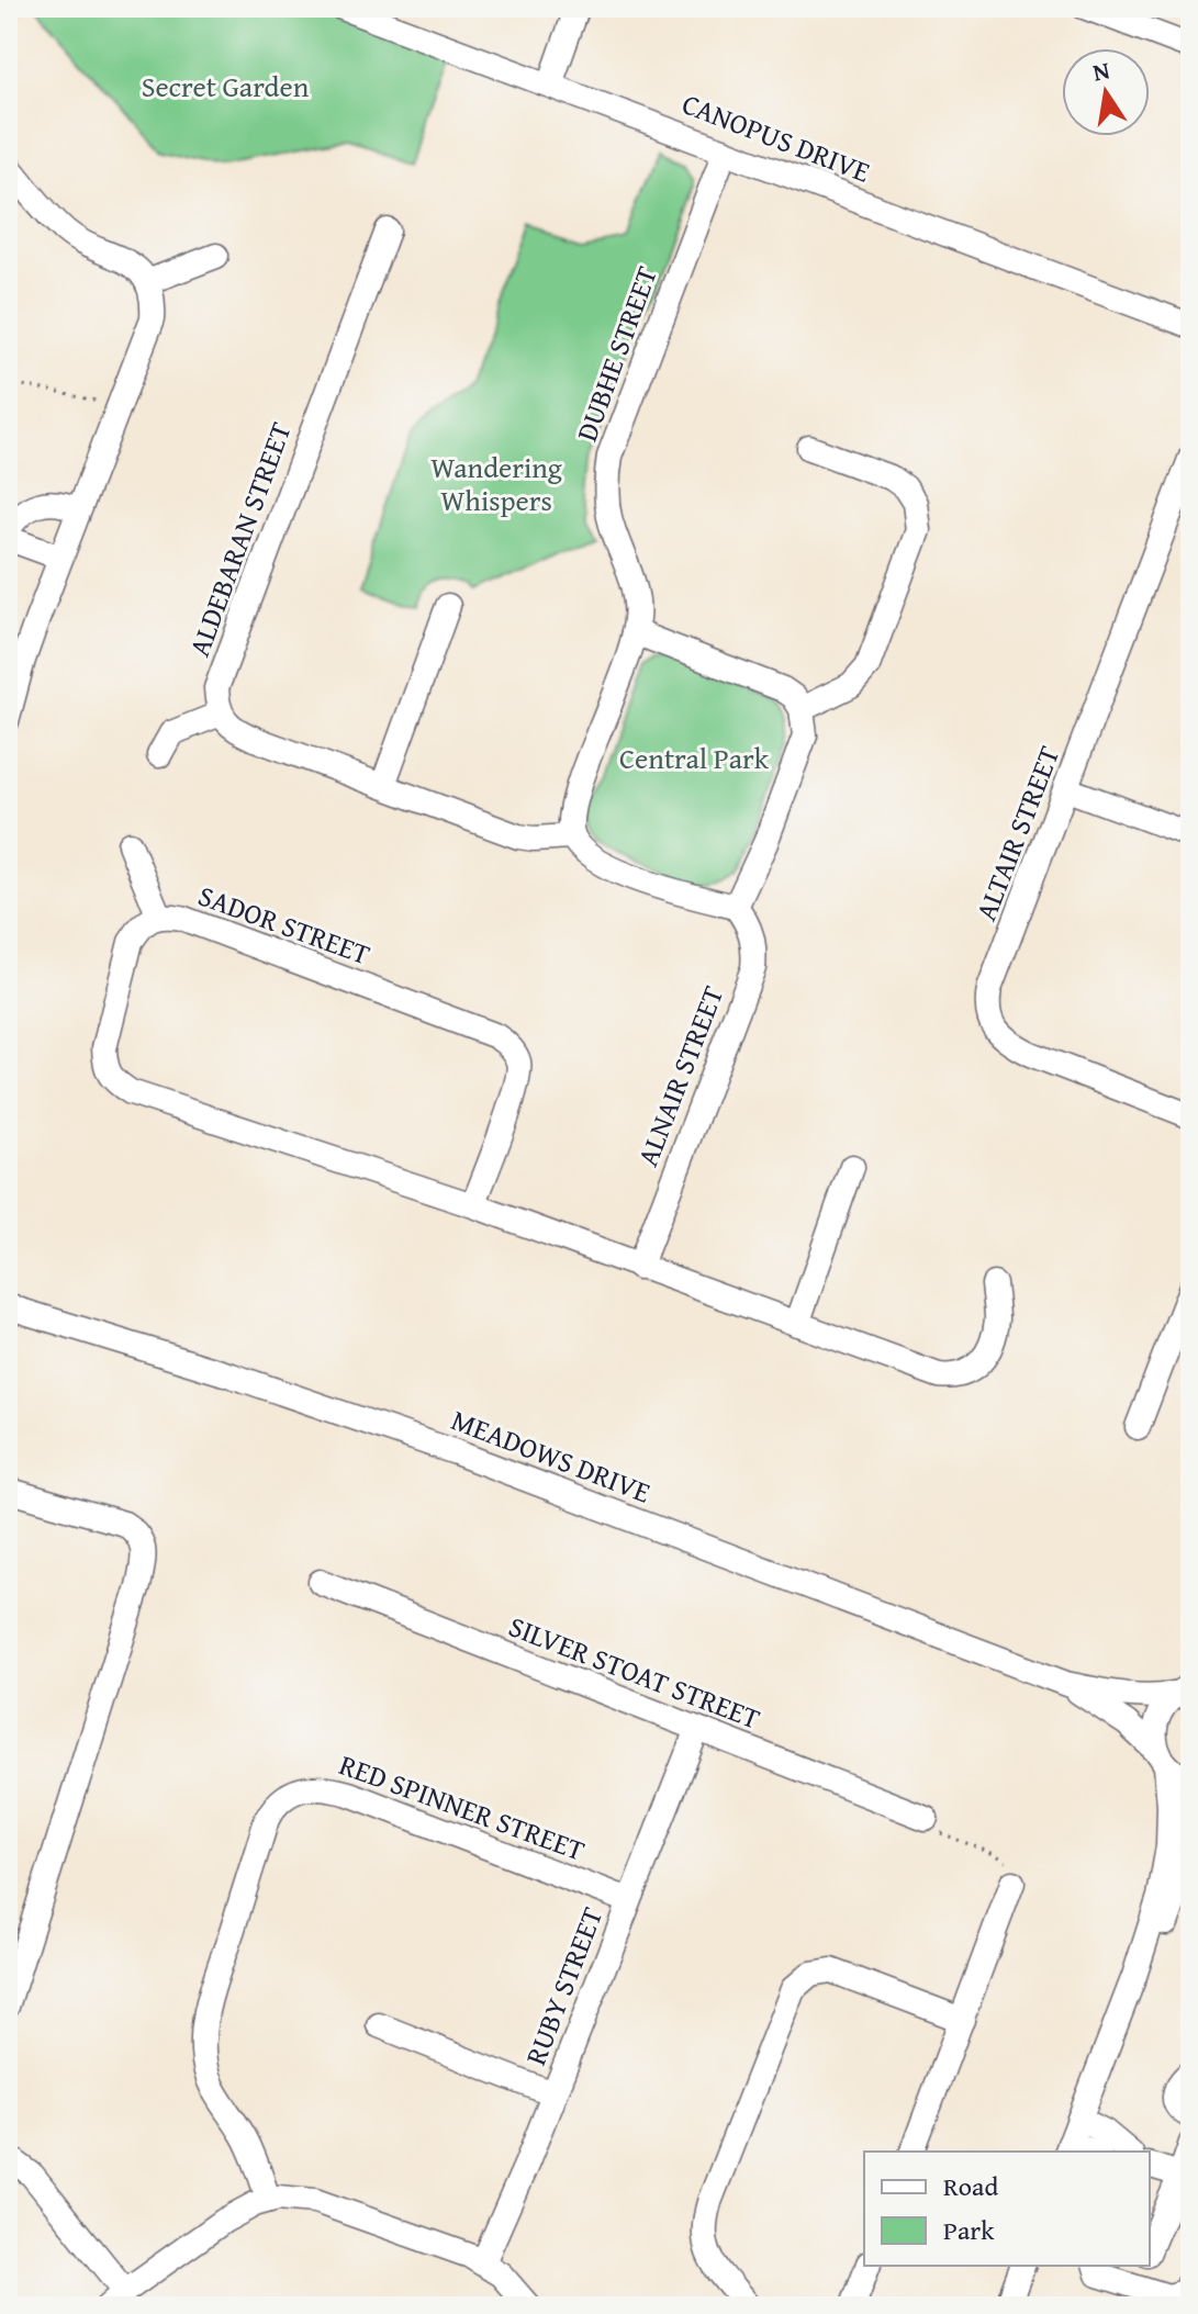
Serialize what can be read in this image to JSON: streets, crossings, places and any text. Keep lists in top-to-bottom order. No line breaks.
{"streets":{"street":["CANOPUS DRIVE","DUBHE STREET","ALDEBARAN STREET","ALTAIR STREET","SADOR STREET","ALNAIR STREET","MEADOWS DRIVE","SILVER STOAT STREET","RED SPINNER STREET","RUBY STREET"]},"crossings":[["CANOPUS DRIVE","DUBHE STREET"],["SADOR STREET","ALNAIR STREET"],["SILVER STOAT STREET","RUBY STREET"],["RED SPINNER STREET","RUBY STREET"]],"parks":["Secret Garden","Wandering Whispers","Central Park"],"legend":["Road","Park"],"north":"top"}
